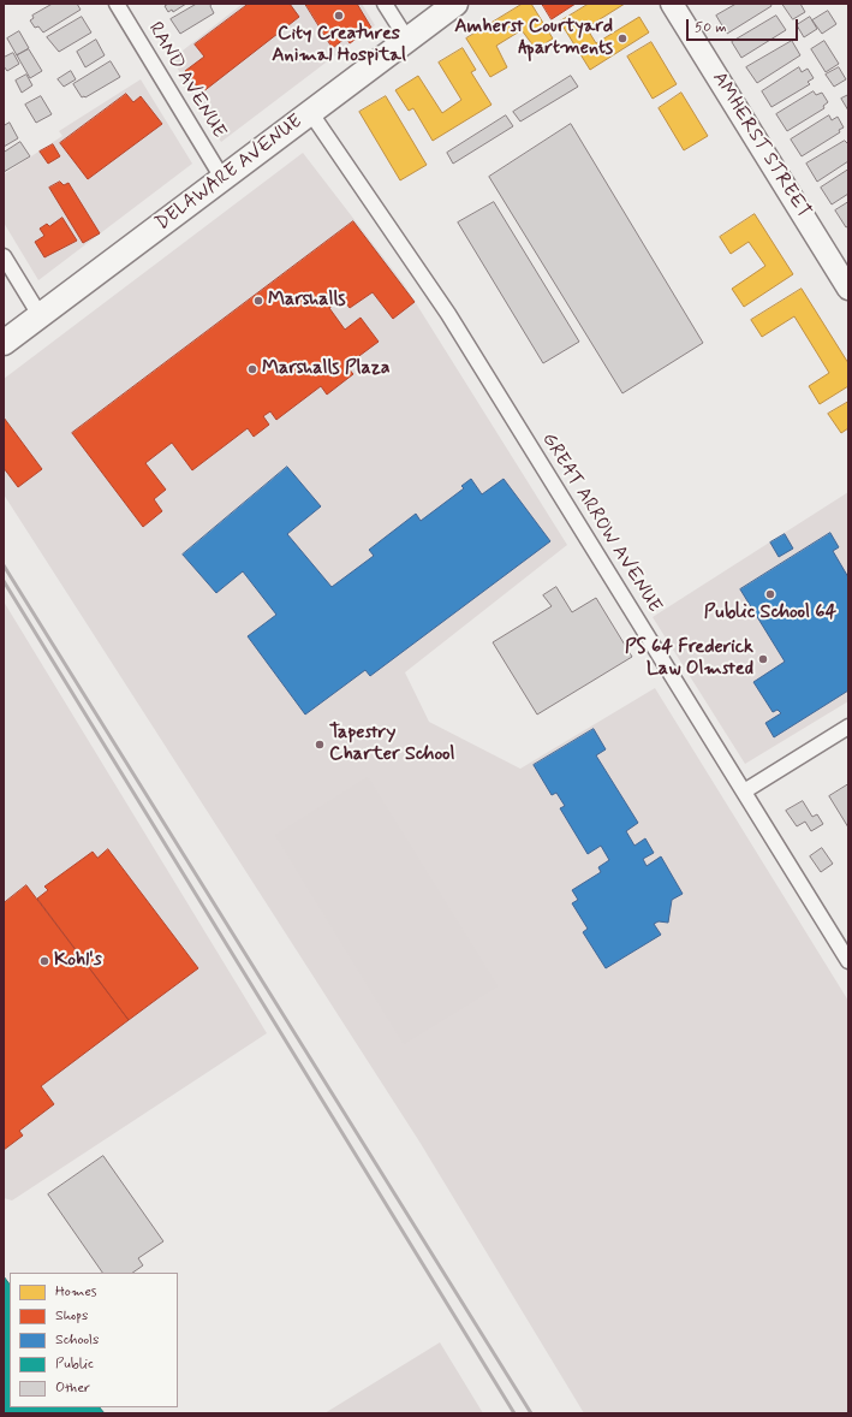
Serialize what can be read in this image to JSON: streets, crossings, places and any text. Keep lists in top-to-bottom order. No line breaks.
{"streets":{"main road":["DELAWARE AVENUE"],"street":["RAND AVENUE","AMHERST STREET","GREAT ARROW AVENUE"]},"crossings":[["RAND AVENUE","DELAWARE AVENUE"],["DELAWARE AVENUE","GREAT ARROW AVENUE"]],"places":["City Creatures Animal Hospital","Amherst Courtyard Apartments","Marshalls","Marshalls Plaza","Public School 64","PS 64 Frederick Law Olmsted","Tapestry Charter School","Kohl's"],"legend":["Homes","Shops","Schools","Public","Other"],"scale_bar":"50 m"}
